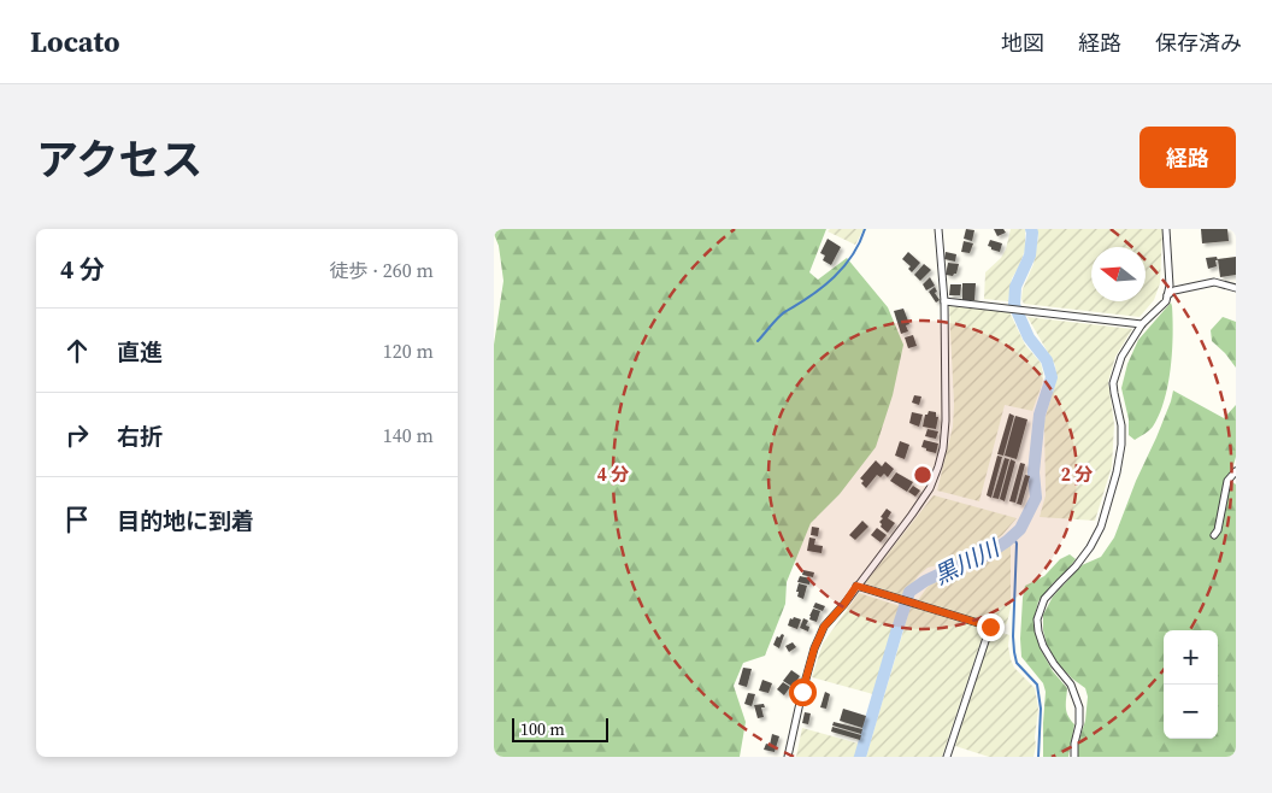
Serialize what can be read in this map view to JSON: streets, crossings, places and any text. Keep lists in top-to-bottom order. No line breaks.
{"water":["黒川川"],"scale_bar":"100 m","north":"left","page":{"header":"Locato","nav":["地図","経路","保存済み"],"title":"アクセス","buttons":"経路","heading":["4 分","徒歩 · 260 m"],"list":[["直進","120 m"],["右折","140 m"],"目的地に到着"],"map_buttons":["+","−"],"scale":"100 m"},"rings":["2 分","4 分"]}
